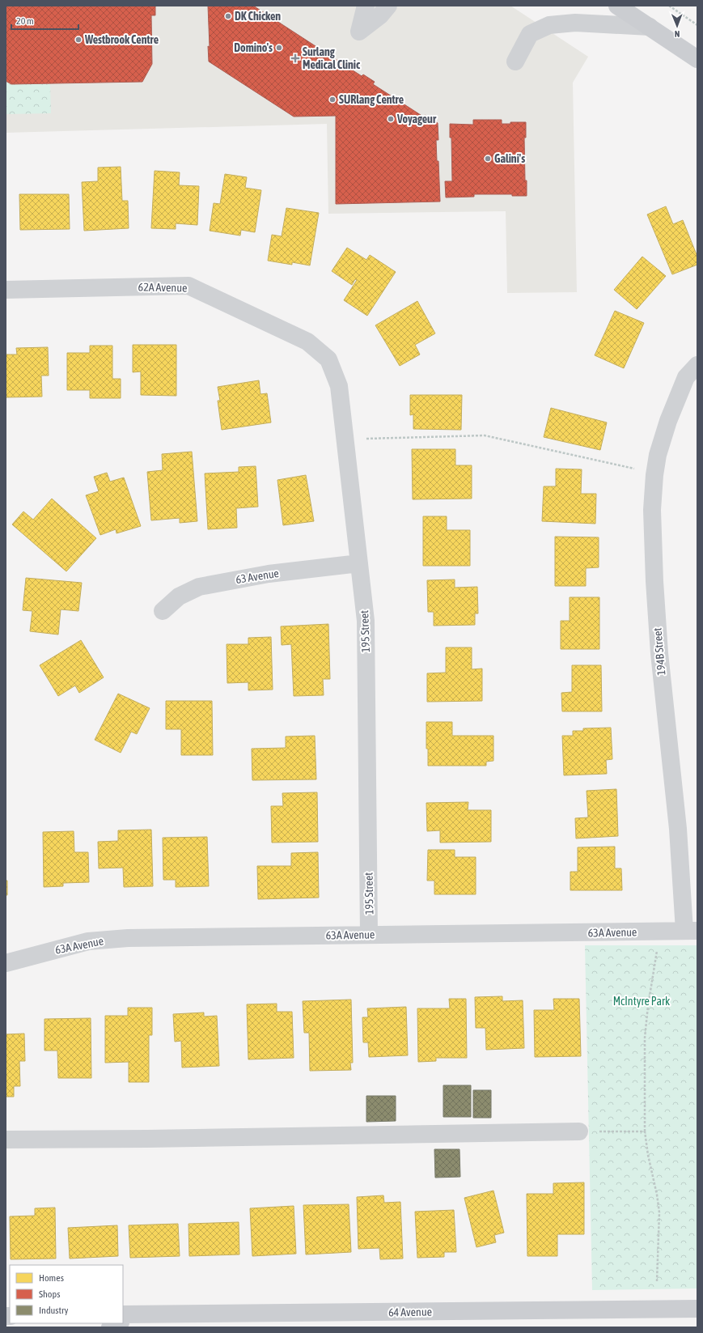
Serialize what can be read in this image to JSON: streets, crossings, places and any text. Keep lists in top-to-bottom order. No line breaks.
{"streets":{"main road":["64 Avenue"],"street":["62A Avenue","63 Avenue","195 Street","194B Street","63A Avenue"]},"crossings":[["62A Avenue","195 Street"],["63 Avenue","195 Street"],["195 Street","63A Avenue"],["194B Street","63A Avenue"]],"parks":["McIntyre Park"],"places":{"other":["DK Chicken","Westbrook Centre","Domino's","SURlang Centre","Voyageur","Galini's"],"health":["Surlang Medical Clinic"]},"legend":["Homes","Shops","Industry"],"scale_bar":"20 m","north":"bottom"}
